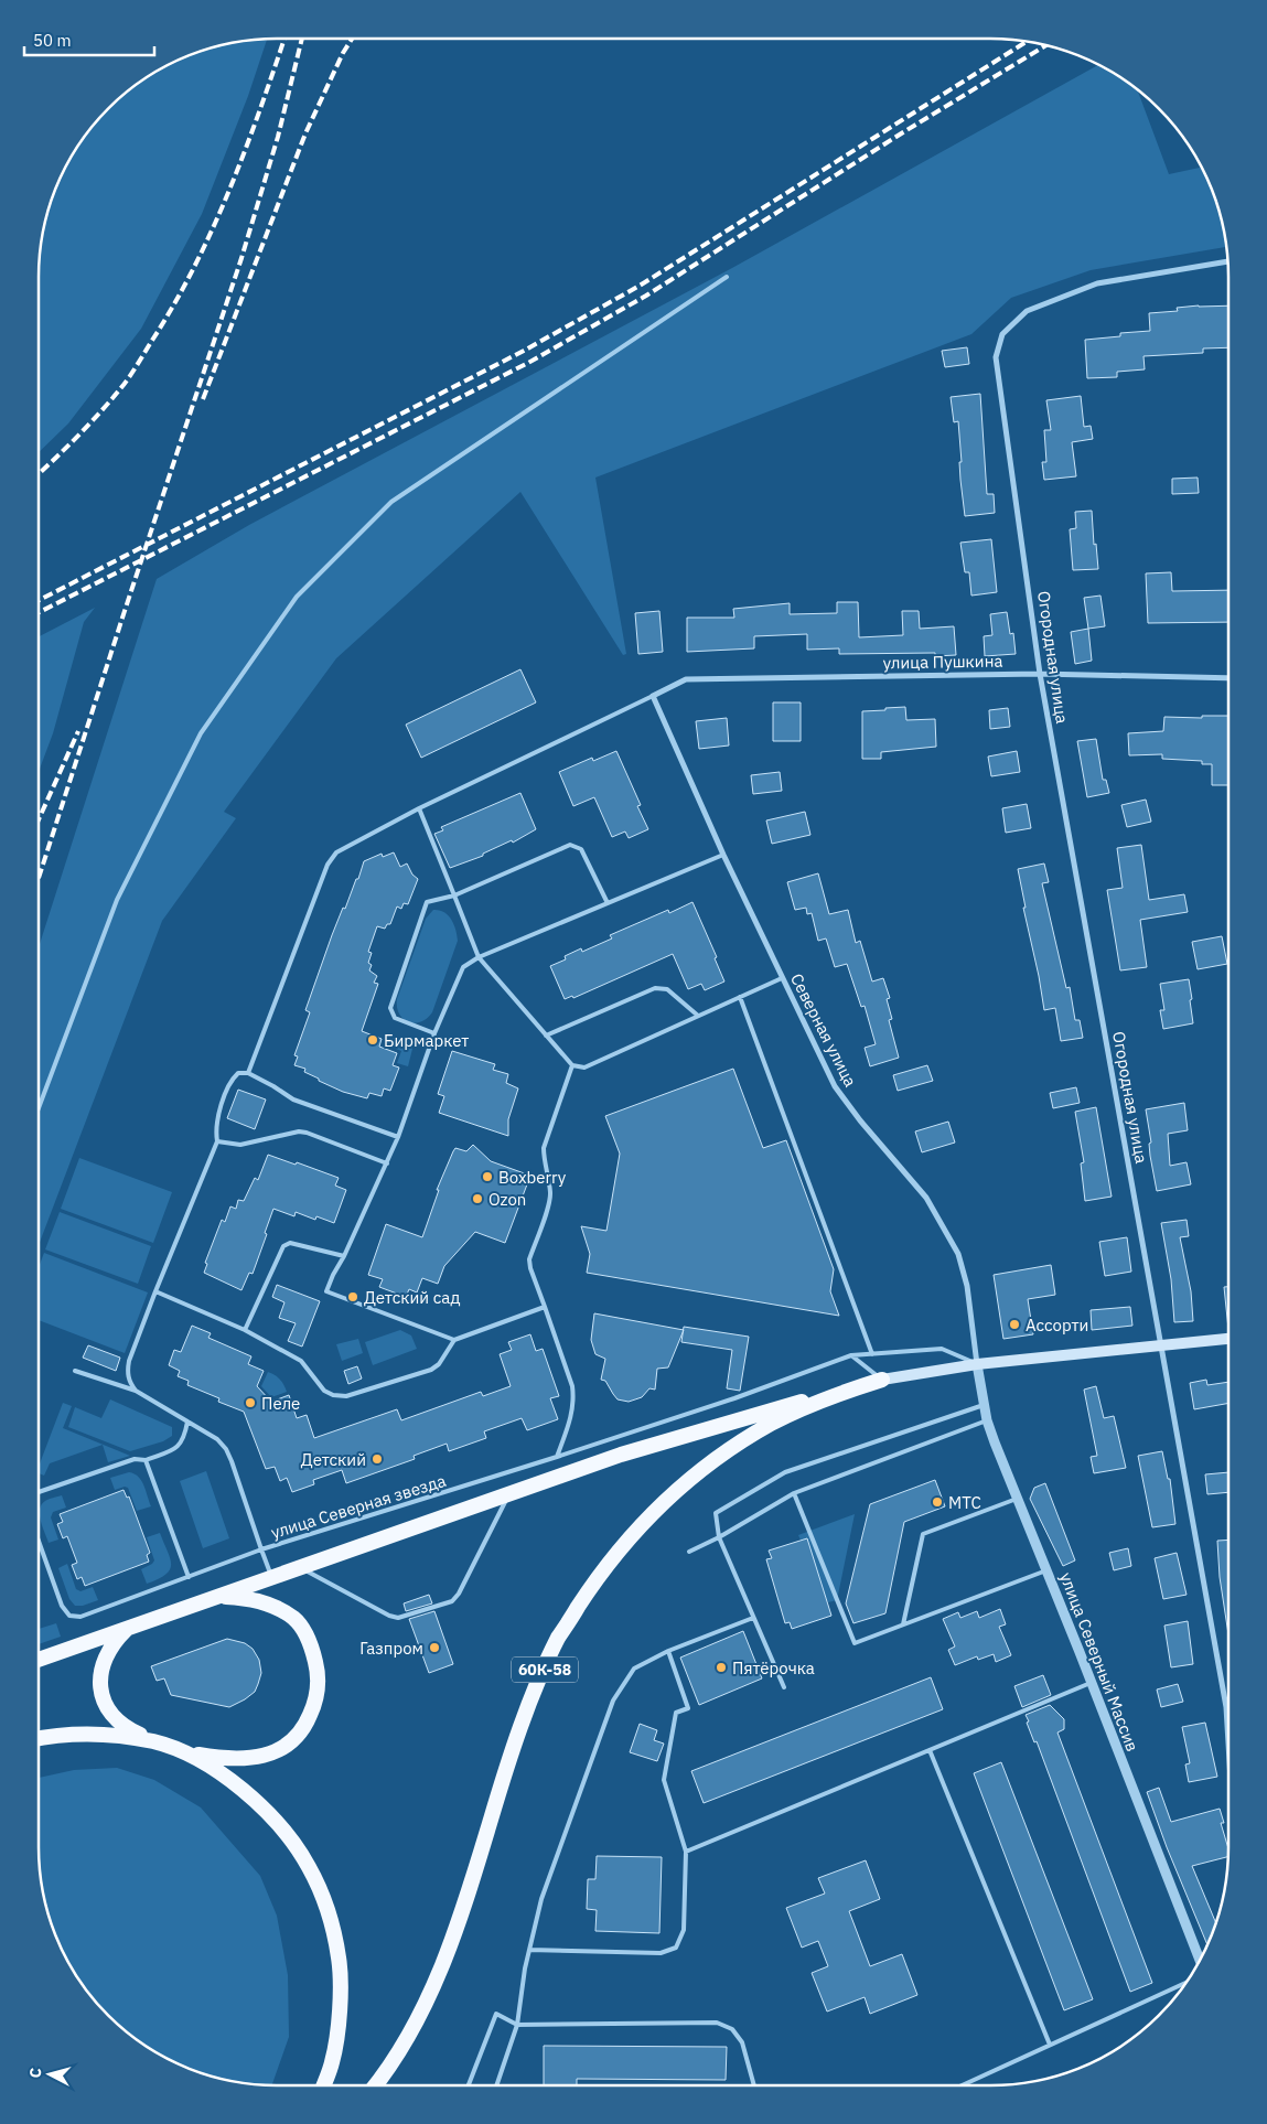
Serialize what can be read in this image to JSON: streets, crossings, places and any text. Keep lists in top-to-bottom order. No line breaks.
{"streets":{"highway":["60К-58"],"street":["Огородная улица","улица Пушкина","Северная улица","улица Северный Массив"],"lane":["улица Северная звезда"]},"crossings":[["Огородная улица","улица Пушкина"],["улица Пушкина","Северная улица"],["Северная улица","улица Северная звезда"],["Северная улица","улица Северный Массив"],["улица Северная звезда","улица Северный Массив"]],"places":["Бирмаркет","Boxberry","Ozon","Детский сад","Ассорти","Пеле","Детский","МТС","Газпром","Пятёрочка"],"scale_bar":"50 m","north":"left"}
